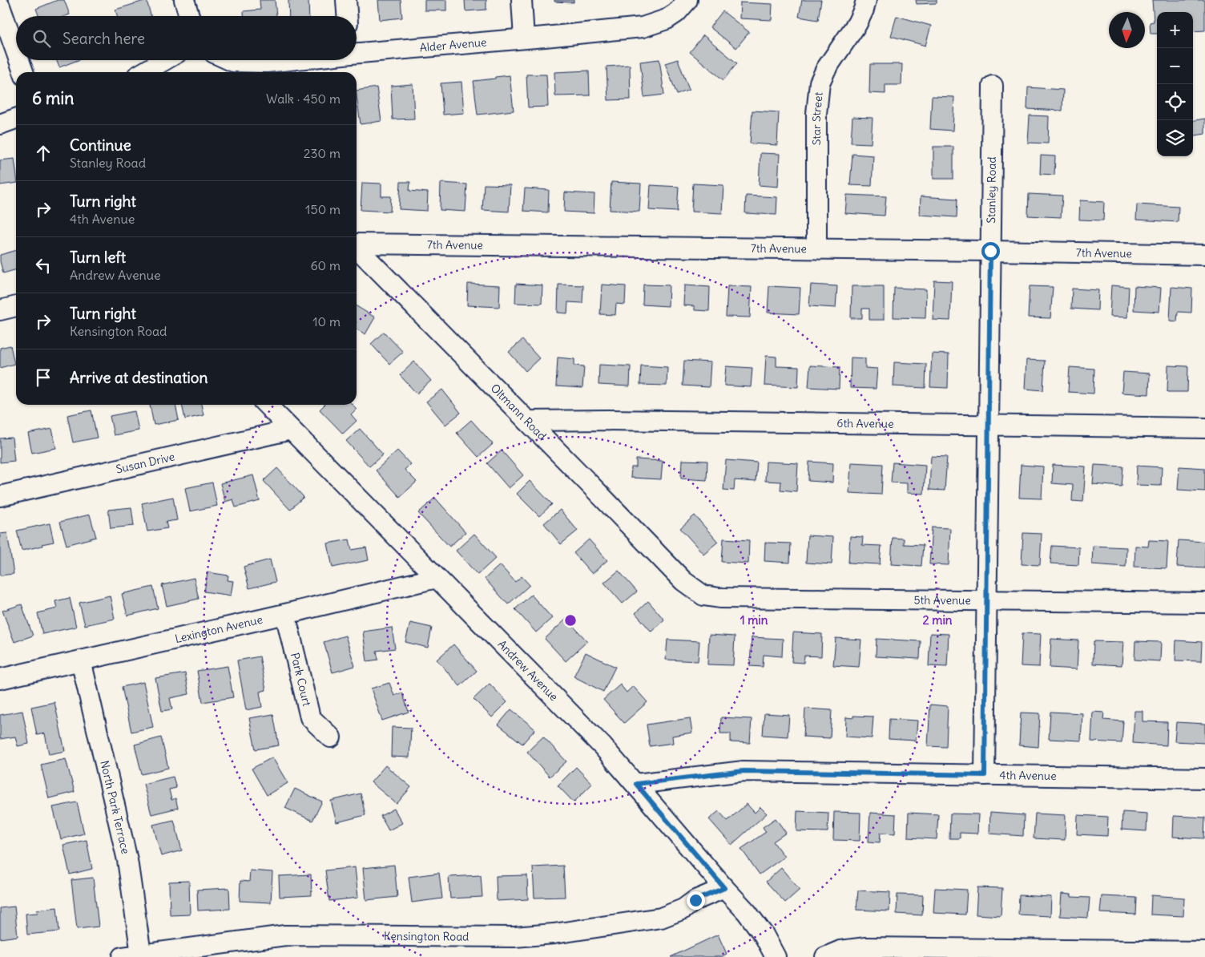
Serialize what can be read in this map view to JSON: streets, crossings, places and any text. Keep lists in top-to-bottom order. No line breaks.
{"streets":{"street":["Alder Avenue","Star Street","Stanley Road","7th Avenue","Oltmann Road","6th Avenue","Susan Drive","5th Avenue","Lexington Avenue","Andrew Avenue","Park Court","4th Avenue","North Park Terrace","Kensington Road"]},"crossings":[["Star Street","7th Avenue"],["Stanley Road","7th Avenue"],["Stanley Road","6th Avenue"],["Stanley Road","5th Avenue"],["Stanley Road","4th Avenue"],["Oltmann Road","6th Avenue"],["Oltmann Road","5th Avenue"],["Susan Drive","Andrew Avenue"],["Lexington Avenue","Andrew Avenue"],["Lexington Avenue","Park Court"],["Lexington Avenue","North Park Terrace"],["Andrew Avenue","4th Avenue"],["Andrew Avenue","Kensington Road"],["North Park Terrace","Kensington Road"]],"north":"bottom","page":{"map_buttons":["+","−"],"search":"Search here","heading":["6 min","Walk · 450 m"],"list":[["Continue","Stanley Road","230 m"],["Turn right","4th Avenue","150 m"],["Turn left","Andrew Avenue","60 m"],["Turn right","Kensington Road","10 m"],"Arrive at destination"]},"rings":["1 min","2 min"]}
